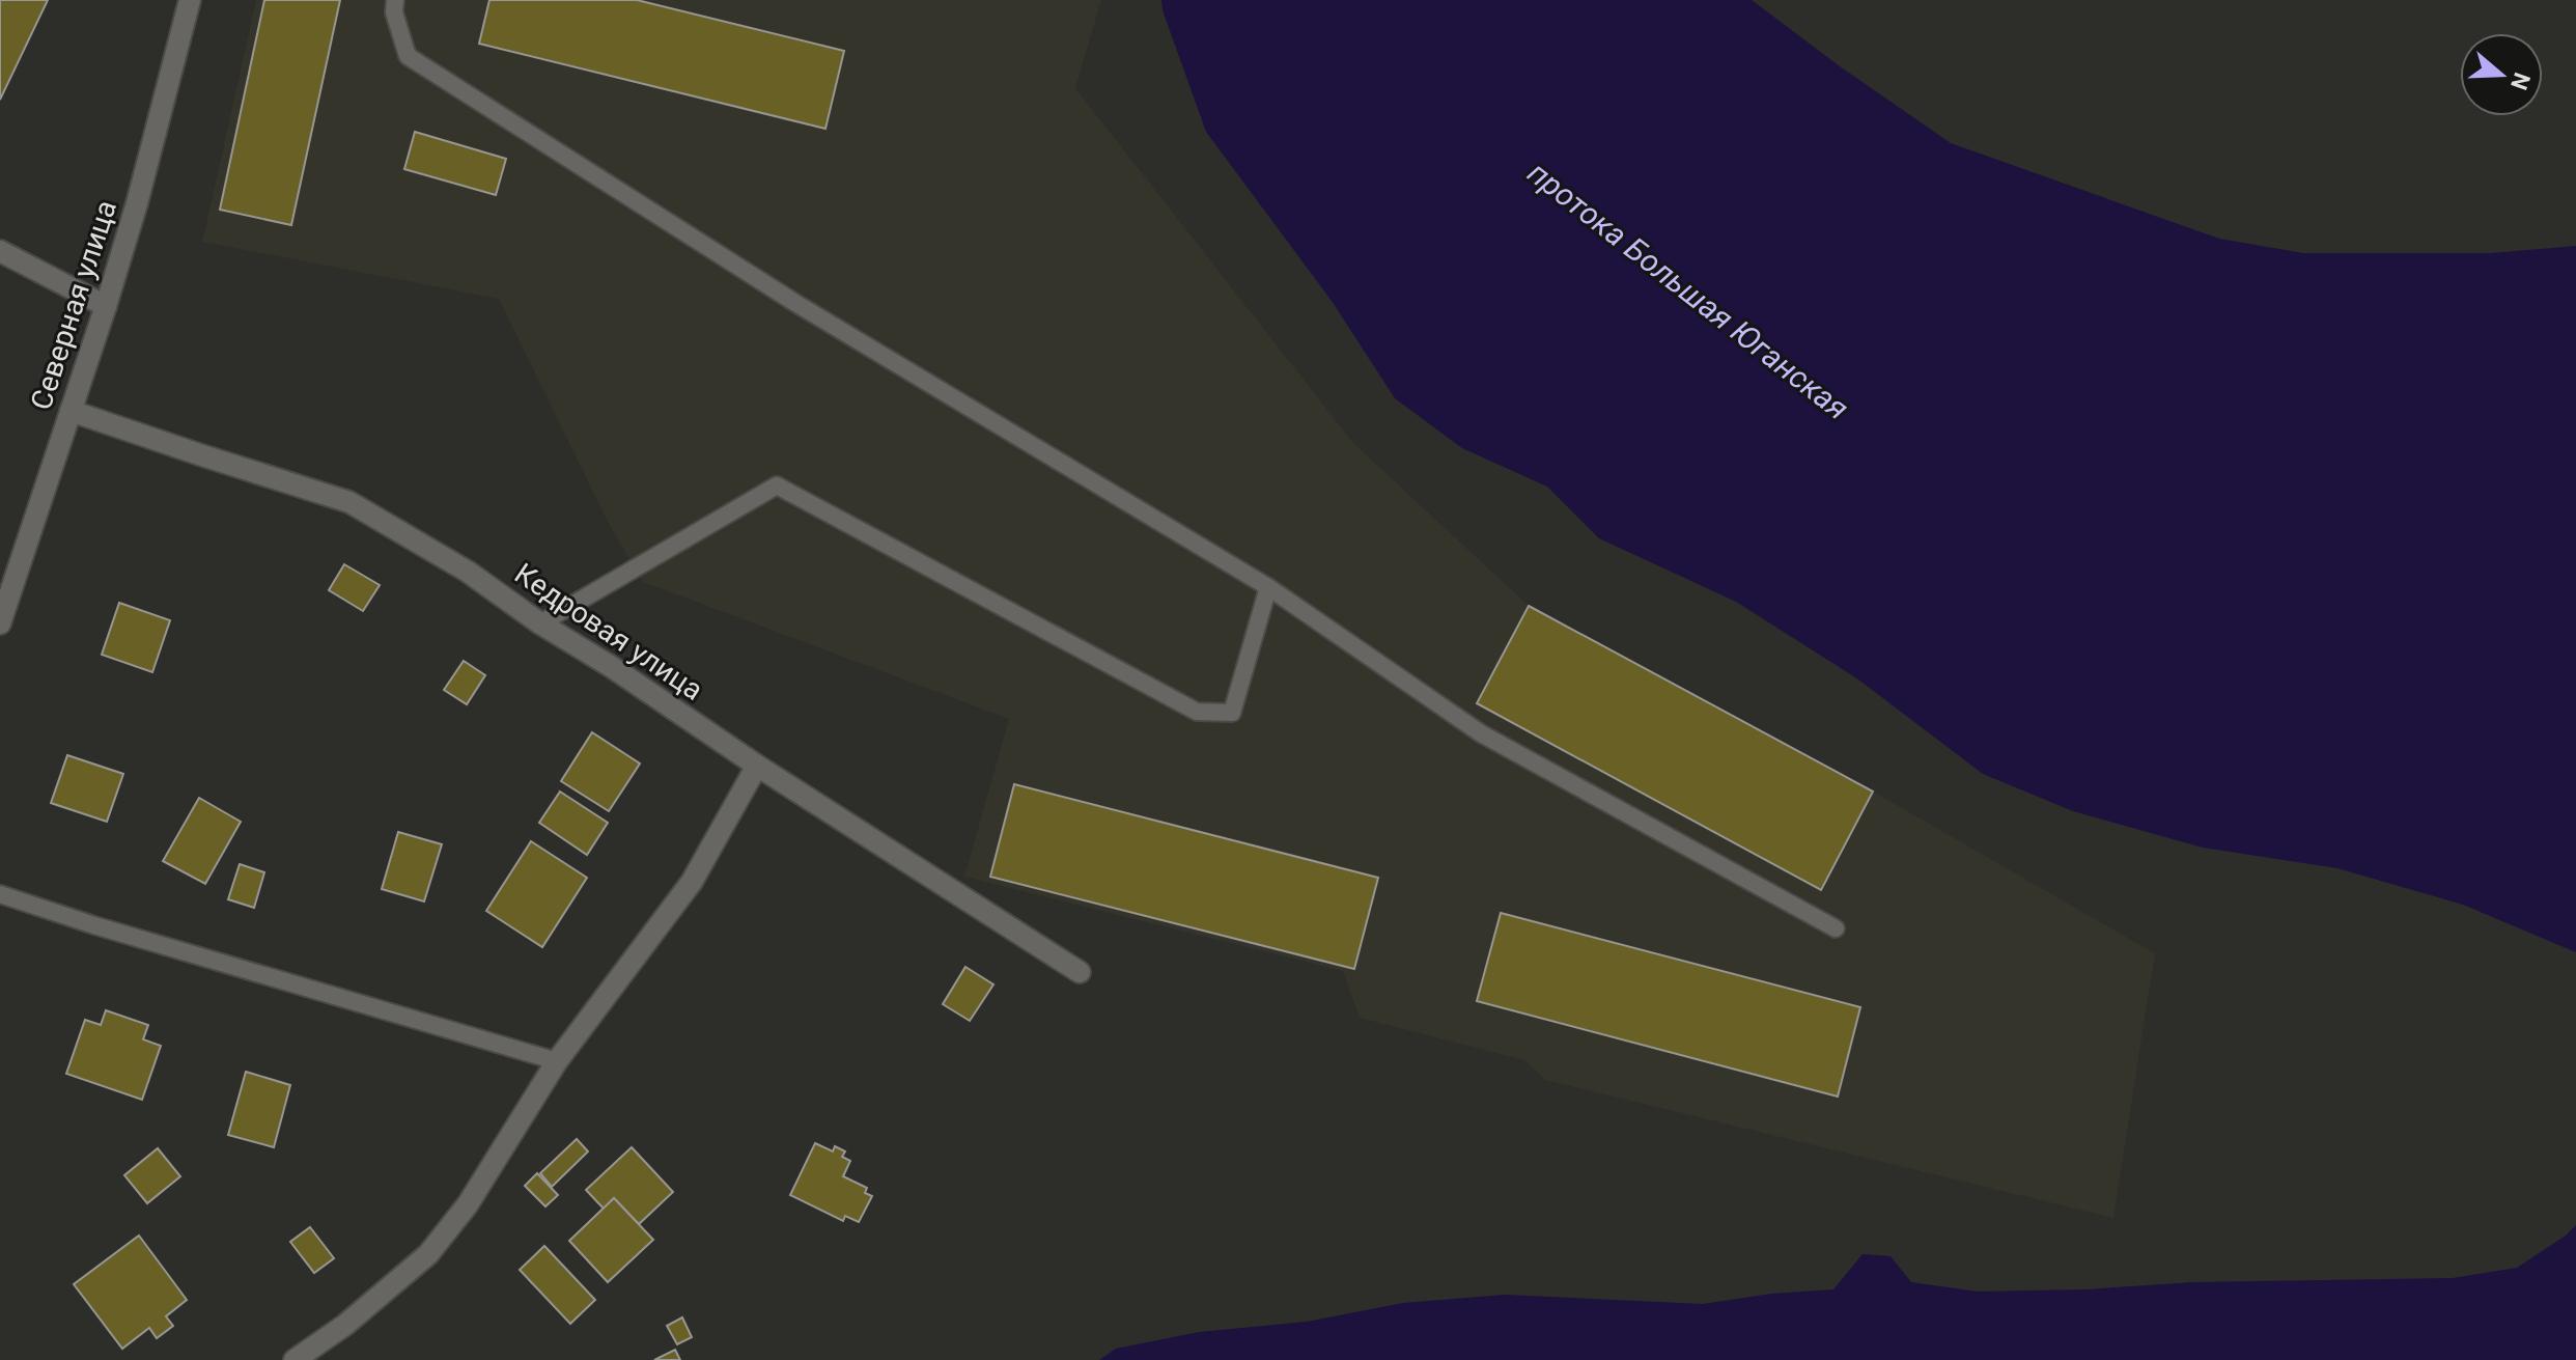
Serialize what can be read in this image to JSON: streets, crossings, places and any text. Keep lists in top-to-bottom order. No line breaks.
{"streets":{"street":["Северная улица","Кедровая улица"]},"crossings":[["Северная улица","Кедровая улица"]],"water":["протока Большая Юганская"],"north":"right"}
